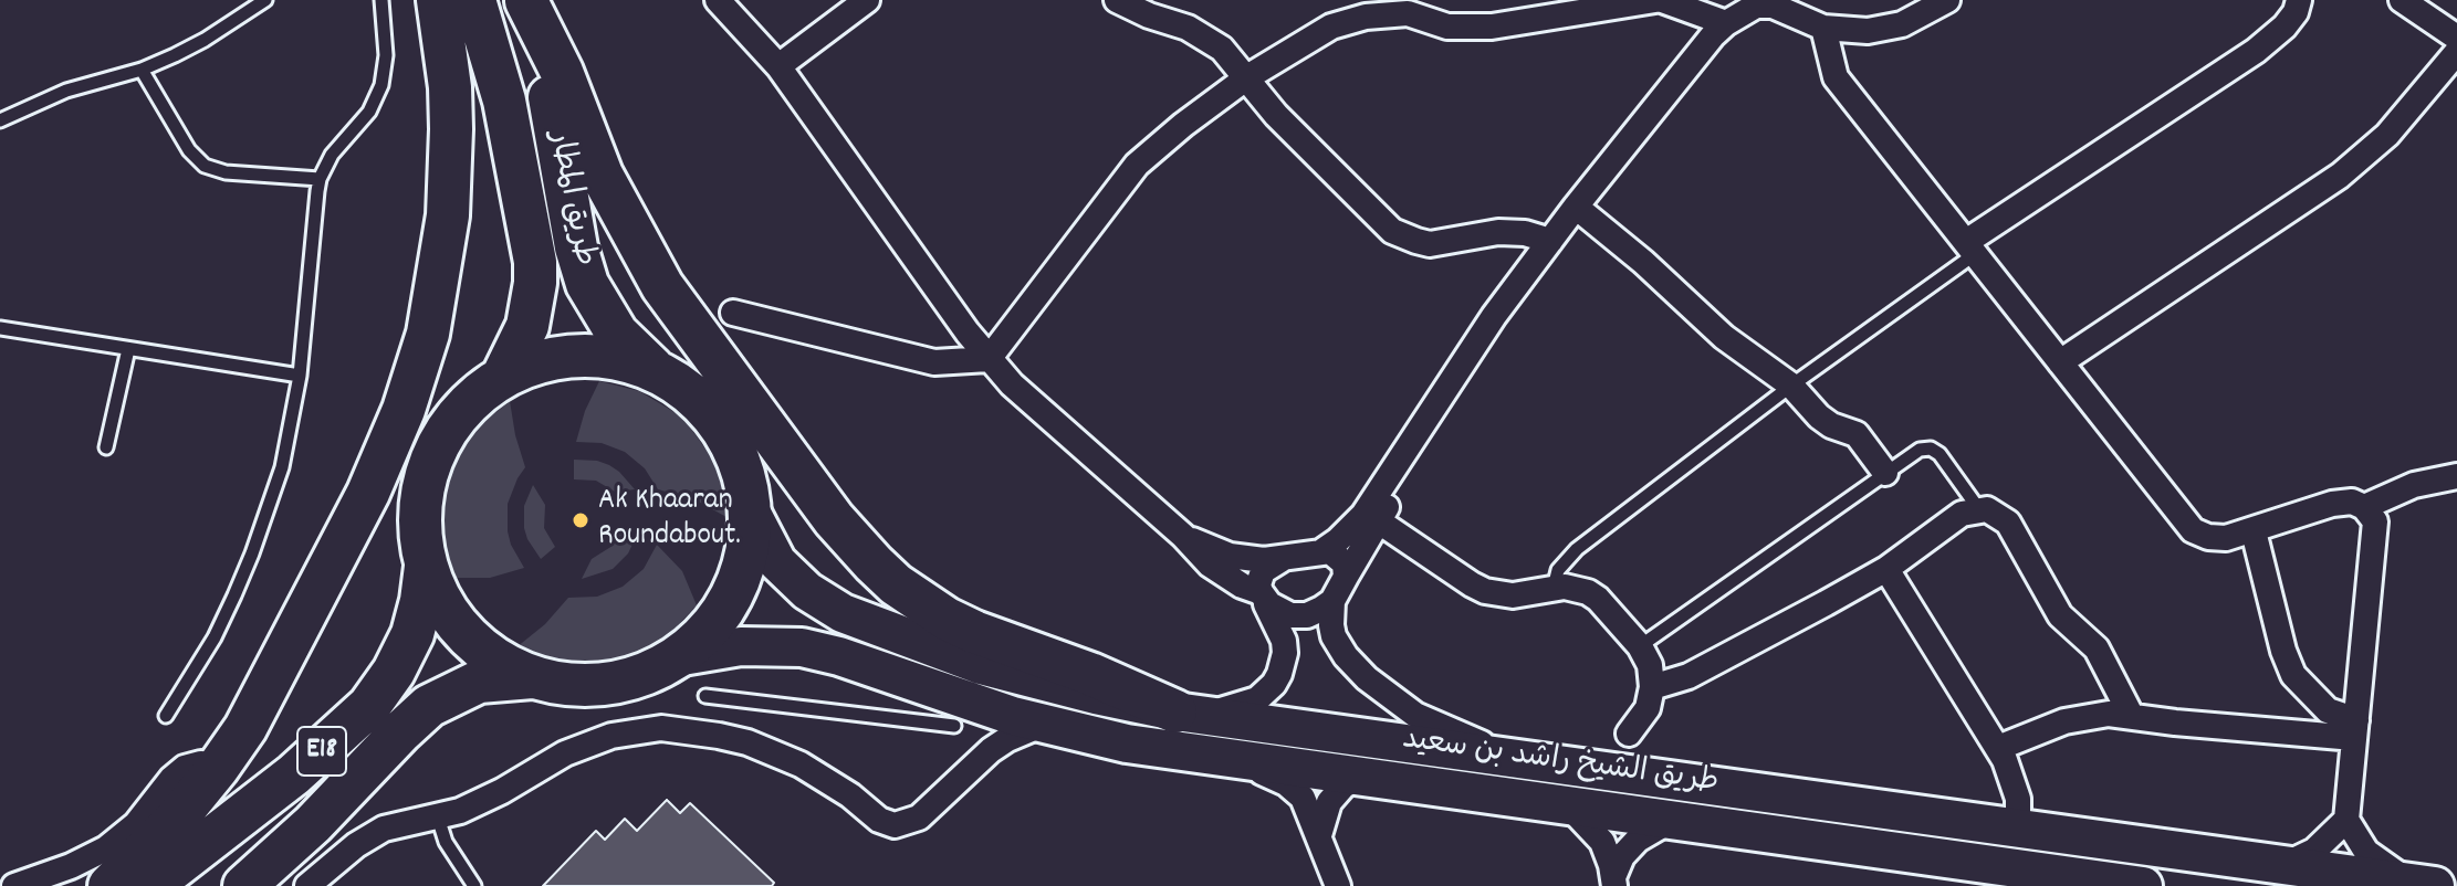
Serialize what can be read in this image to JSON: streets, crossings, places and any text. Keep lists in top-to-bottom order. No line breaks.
{"streets":{"highway":["طريق المطار","E18"],"main road":["طريق الشيخ راشد بن سعيد"]},"places":["Ak Khaaran Roundabout."]}
